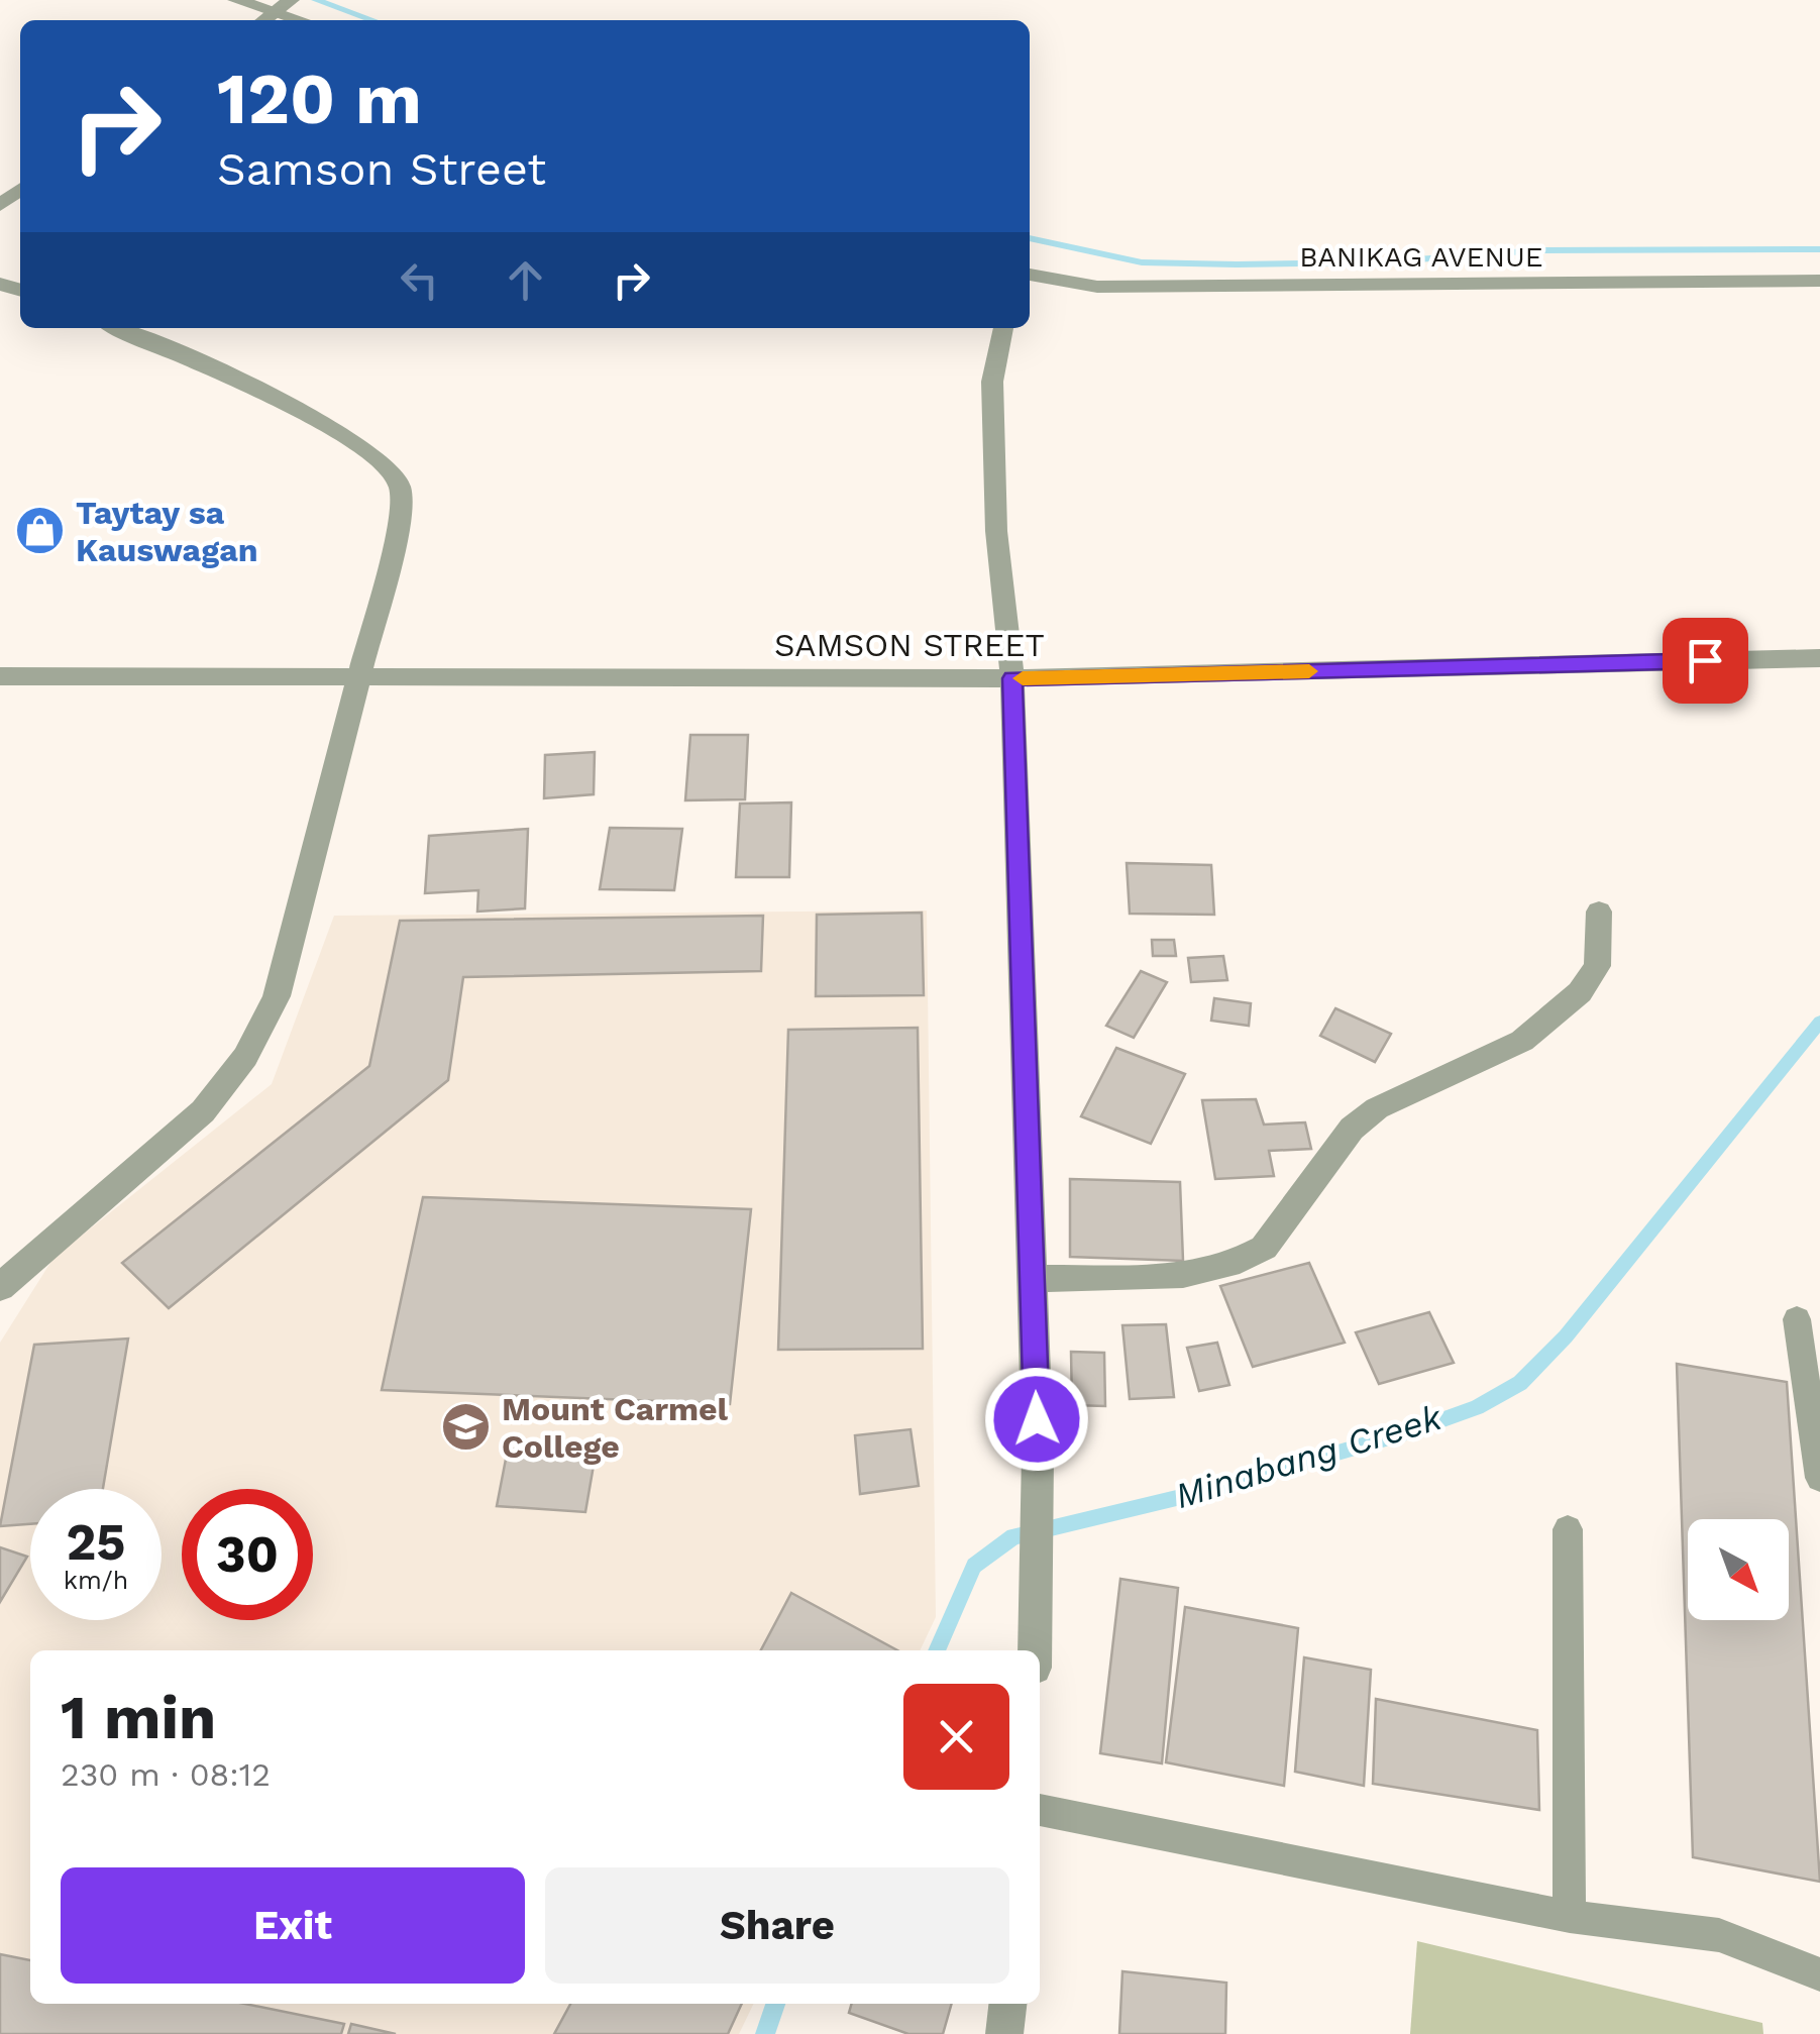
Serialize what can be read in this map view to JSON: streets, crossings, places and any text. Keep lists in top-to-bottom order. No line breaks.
{"streets":{"street":["BANIKAG AVENUE","SAMSON STREET"]},"water":["Minabang Creek"],"places":{"shop":["Taytay sa Kauswagan"],"school or university":["Mount Carmel College"]},"north":"bottom right","page":{"turn":["120 m","Samson Street"],"speed":"25 km/h","limit":"30","heading":["1 min","230 m · 08:12"],"buttons":["Exit","Share"]}}
